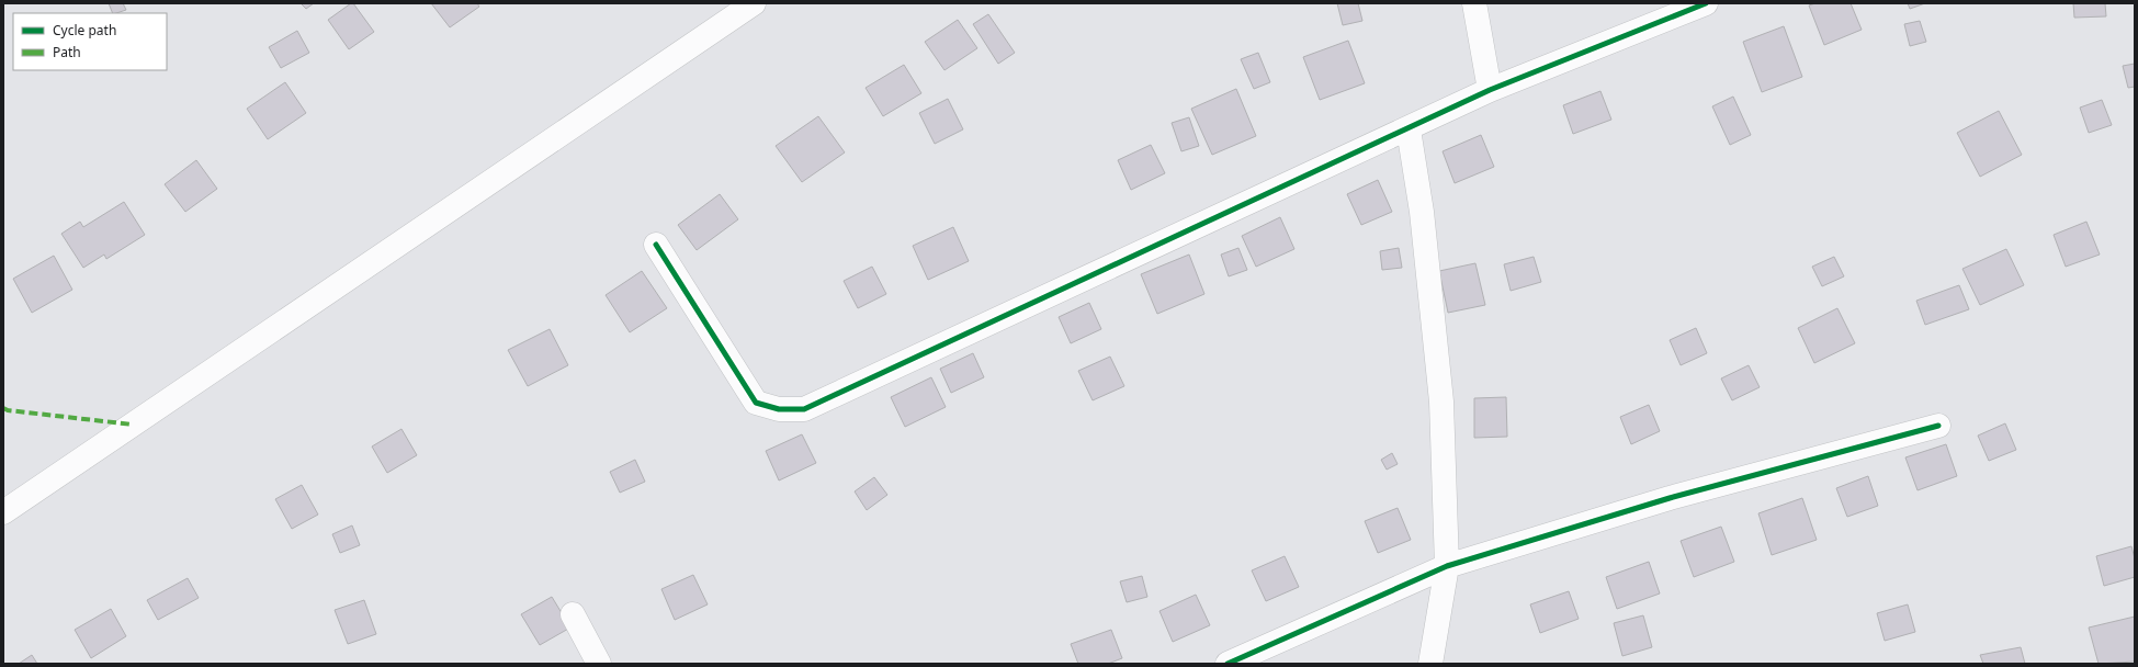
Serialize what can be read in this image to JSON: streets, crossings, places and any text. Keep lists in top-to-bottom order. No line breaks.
{"legend":["Cycle path","Path"]}
